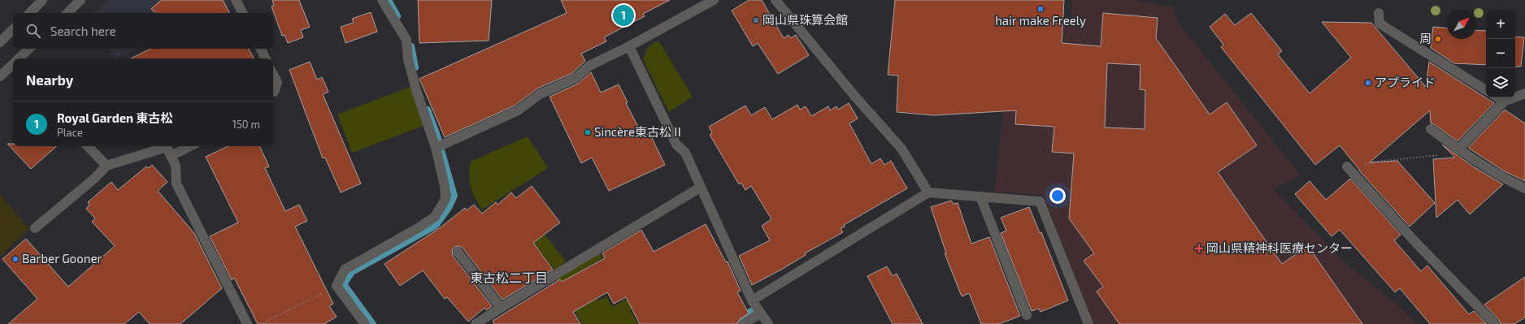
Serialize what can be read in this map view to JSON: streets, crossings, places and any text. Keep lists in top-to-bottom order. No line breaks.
{"districts":["東古松二丁目"],"places":{"other":["hair make Freely","岡山県珠算会館","周","アプライド","Sincère東古松Ⅱ","Barber Gooner"],"health":["岡山県精神科医療センター"]},"north":"top right","page":{"pins":"1","map_buttons":["+","−"],"search":"Search here","heading":"Nearby","list":[{"mark":"1","name":"Royal Garden 東古松","note":"Place","value":"150 m"}]}}
